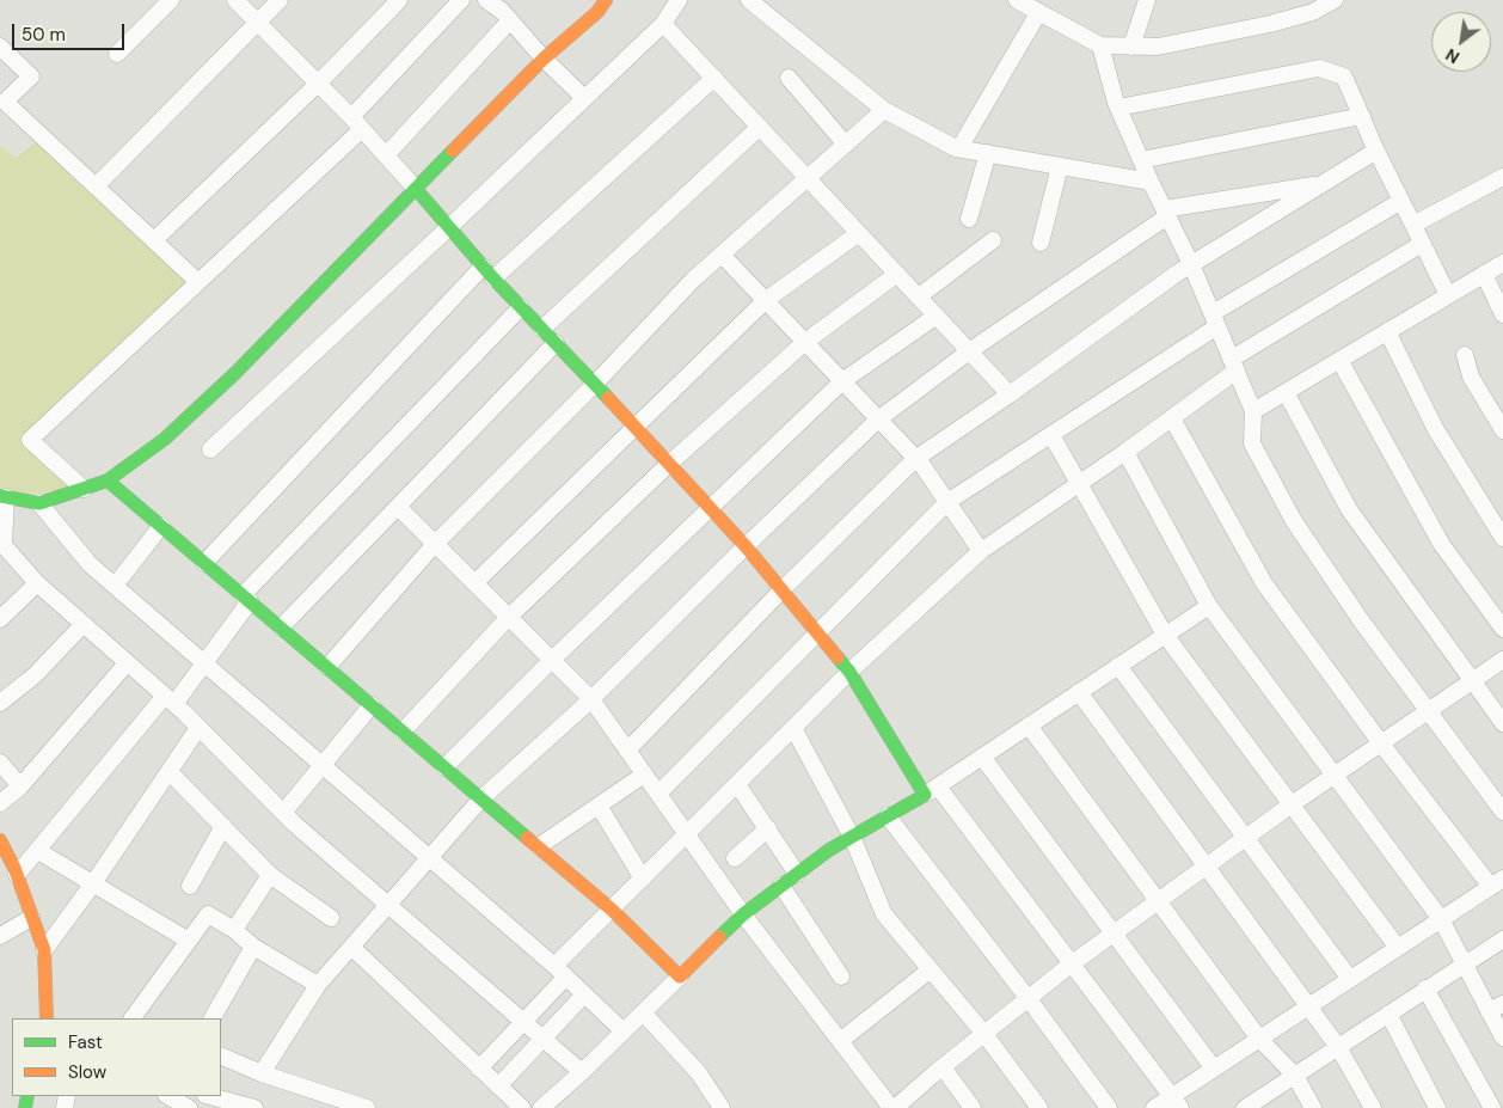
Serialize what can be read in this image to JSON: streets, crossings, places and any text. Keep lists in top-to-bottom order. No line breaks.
{"legend":["Fast","Slow"],"scale_bar":"50 m","north":"bottom left"}
